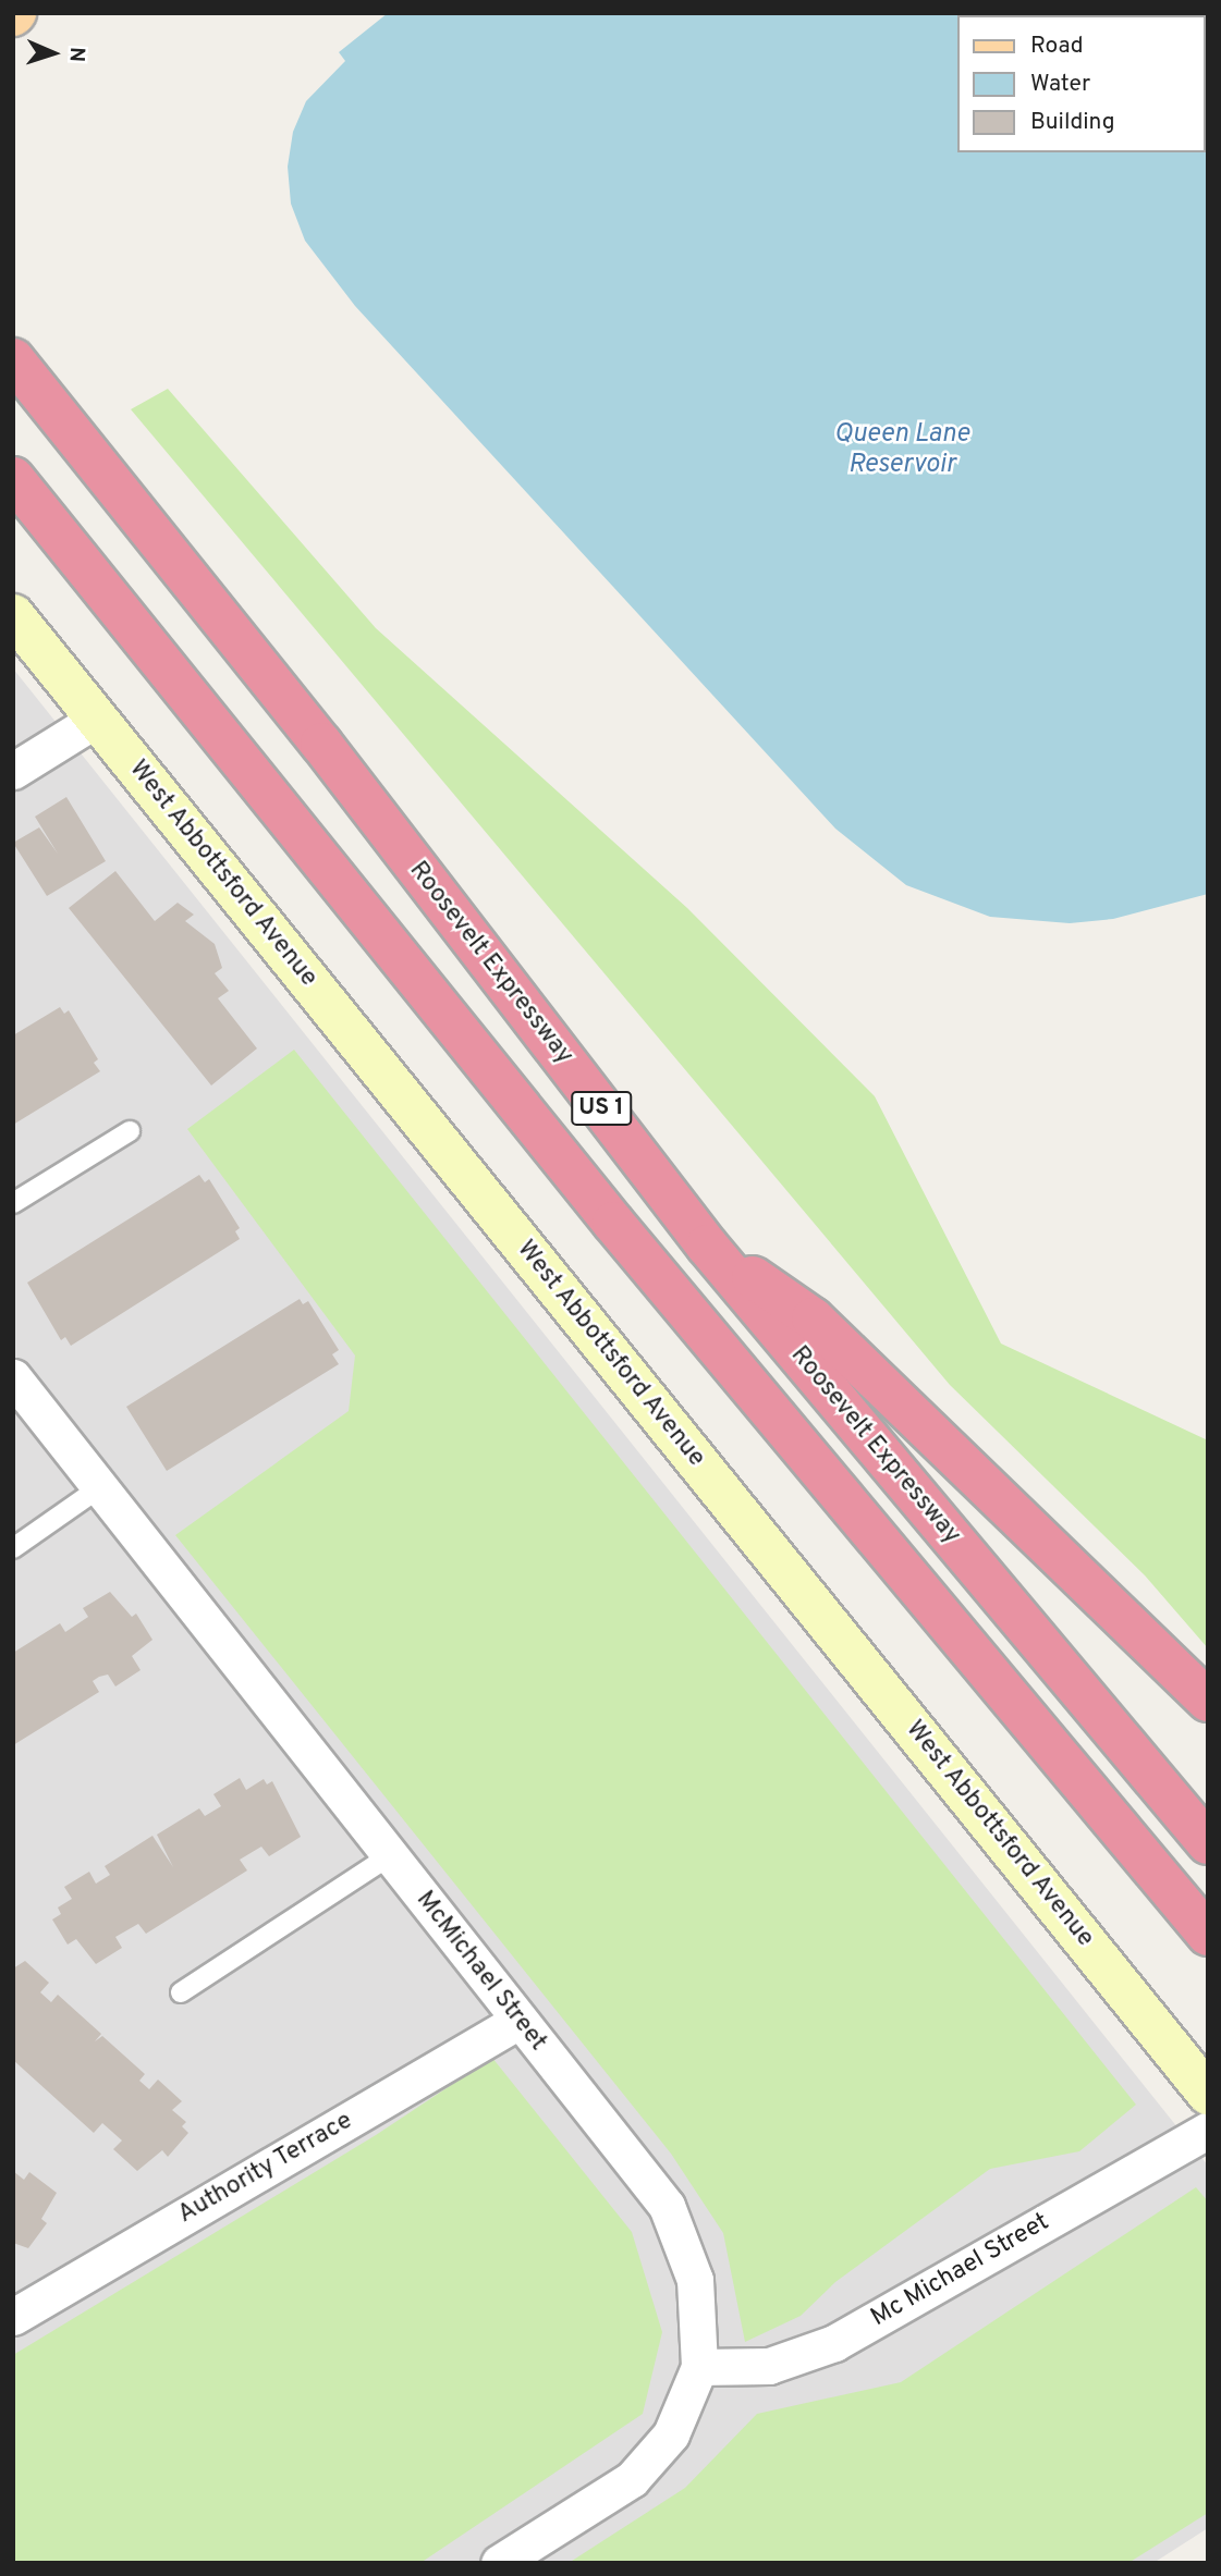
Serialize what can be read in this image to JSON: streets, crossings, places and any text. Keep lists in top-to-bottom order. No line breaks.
{"streets":{"highway":["Roosevelt Expressway","US 1"],"street":["West Abbottsford Avenue","McMichael Street","Authority Terrace","Mc Michael Street"]},"crossings":[["McMichael Street","Authority Terrace"],["McMichael Street","Mc Michael Street"]],"water":["Queen Lane Reservoir"],"legend":["Road","Water","Building"],"north":"right"}
